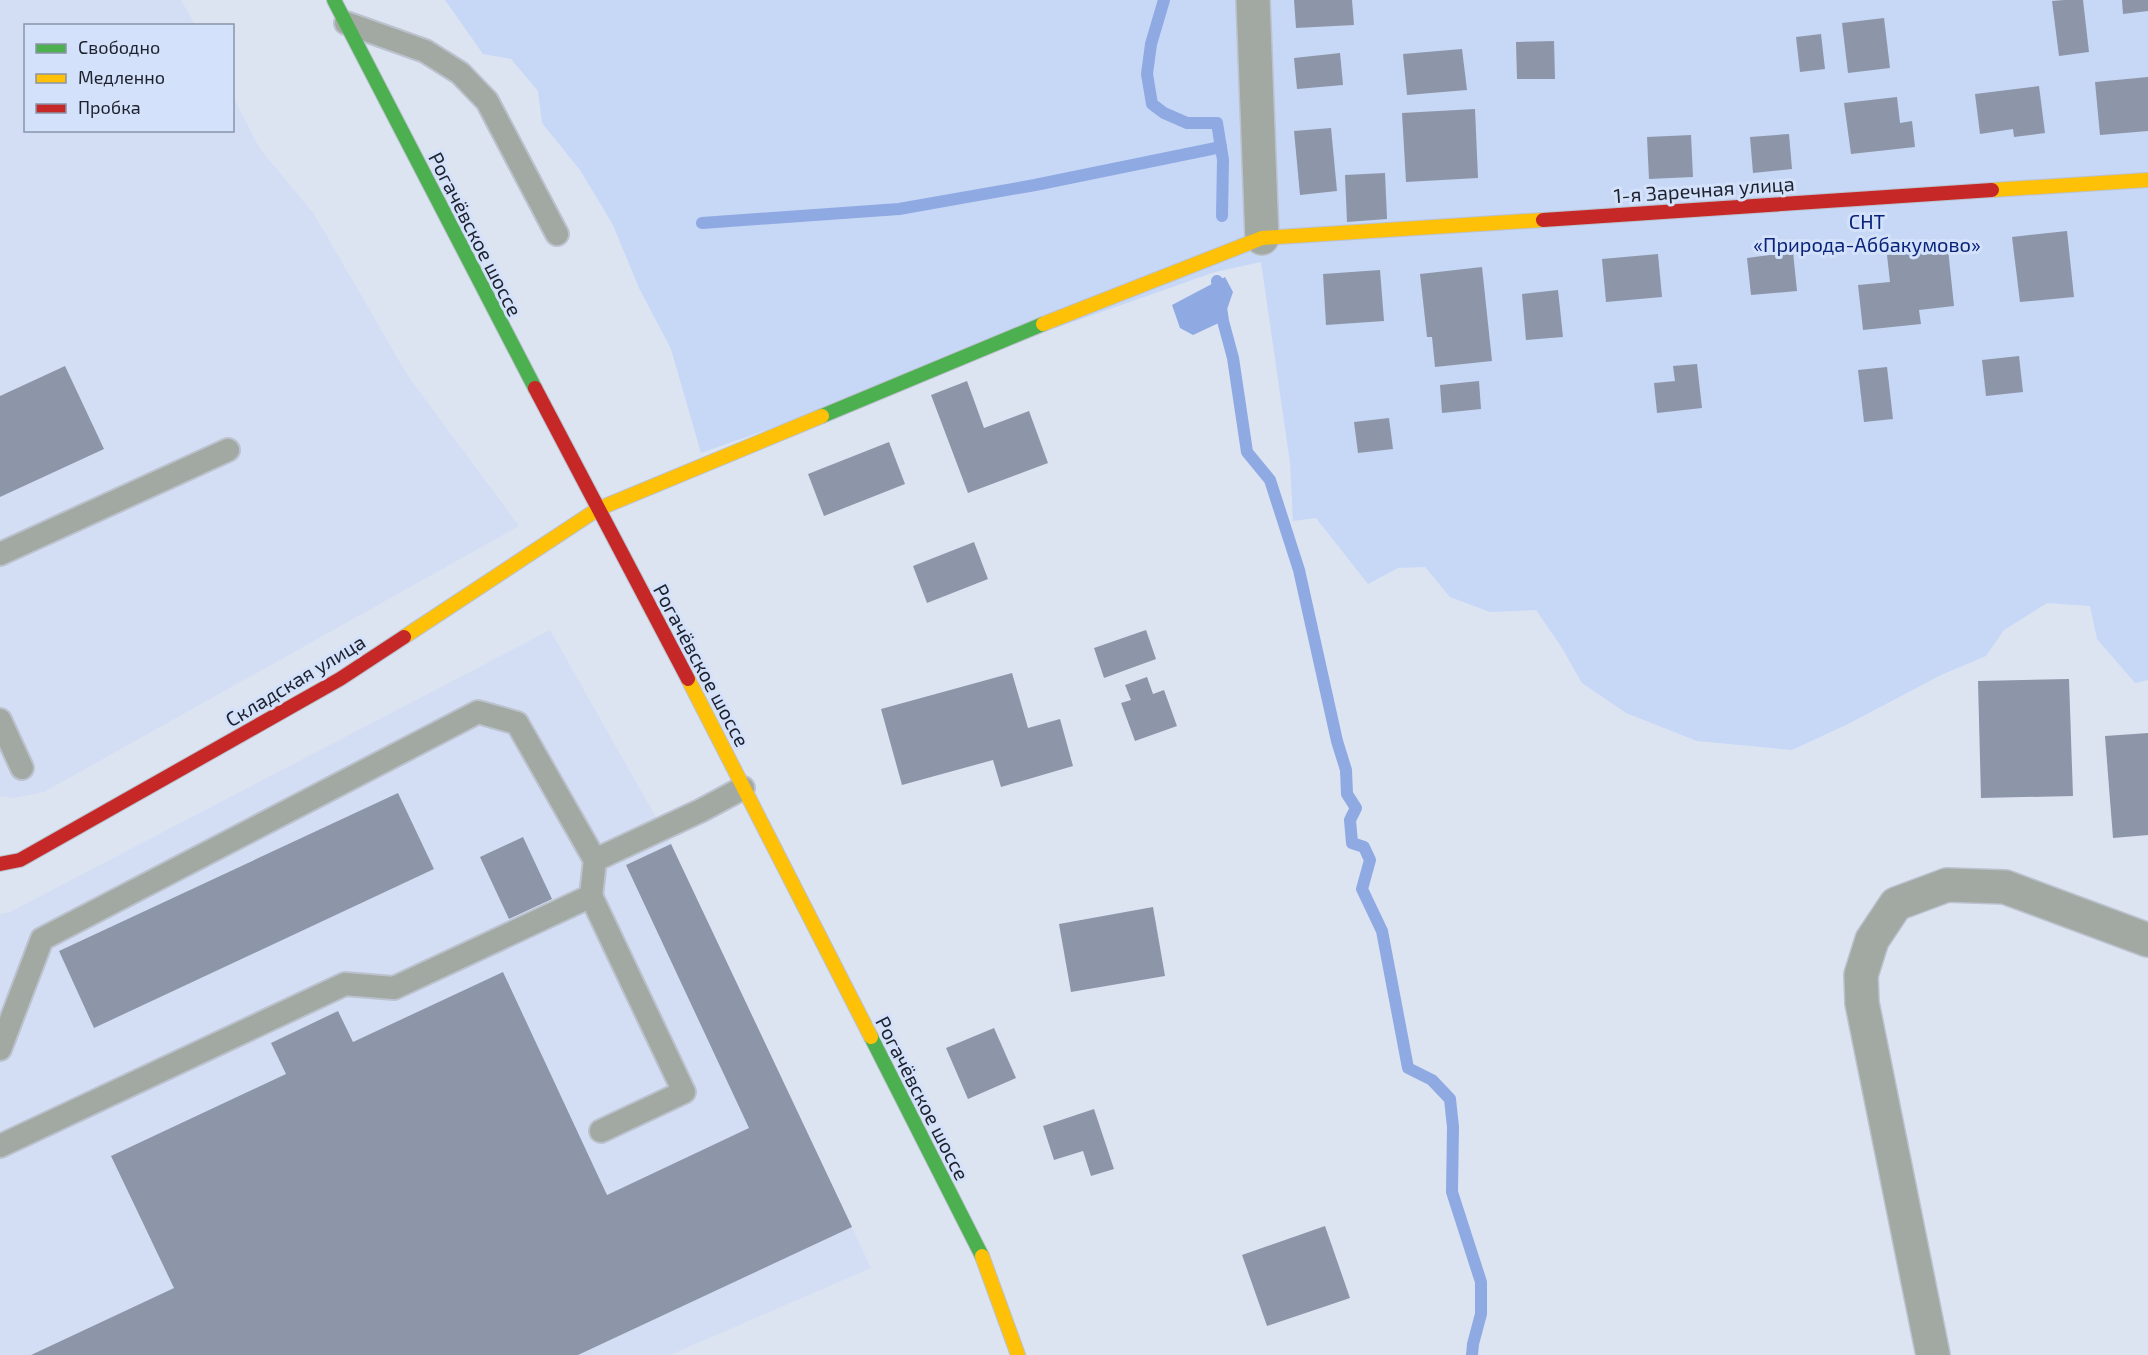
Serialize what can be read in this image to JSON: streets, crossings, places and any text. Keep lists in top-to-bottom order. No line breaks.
{"streets":{"street":["1-я Заречная улица","Рогачёвское шоссе","Складская улица"]},"crossings":[["1-я Заречная улица","Рогачёвское шоссе"],["1-я Заречная улица","Складская улица"],["Рогачёвское шоссе","Складская улица"]],"parks":["СНТ «Природа-Аббакумово»"],"legend":["Свободно","Медленно","Пробка"]}
